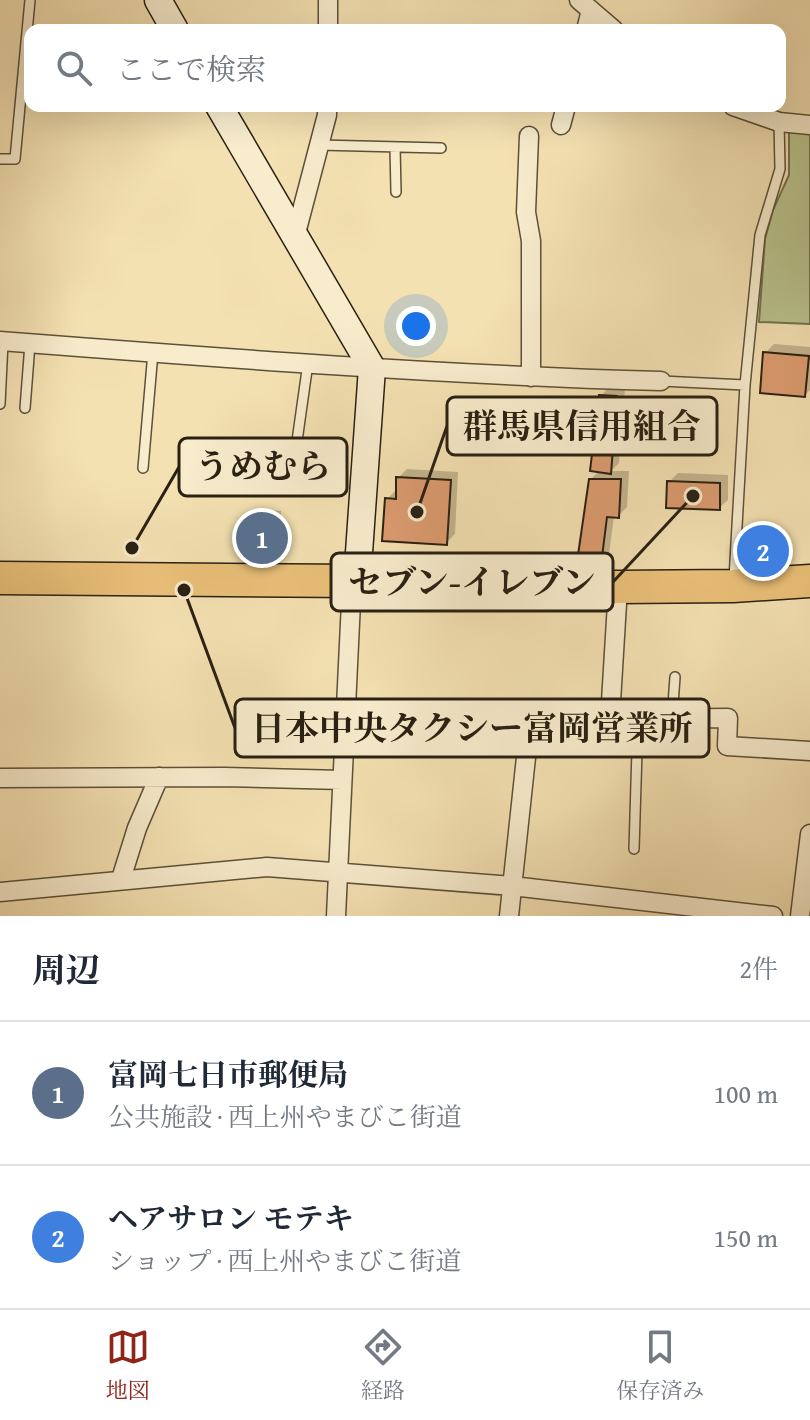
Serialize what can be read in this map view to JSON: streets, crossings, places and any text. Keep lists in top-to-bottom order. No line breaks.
{"places":["セブン-イレブン","群馬県信用組合","うめむら","日本中央タクシー富岡営業所"],"page":{"search":"ここで検索","pins":["1","2"],"heading":["周辺","2件"],"list":[{"mark":"1","name":"富岡七日市郵便局","note":"公共施設 · 西上州やまびこ街道","value":"100 m"},{"mark":"2","name":"ヘアサロン モテキ","note":"ショップ · 西上州やまびこ街道","value":"150 m"}],"nav":["地図","経路","保存済み"]}}
